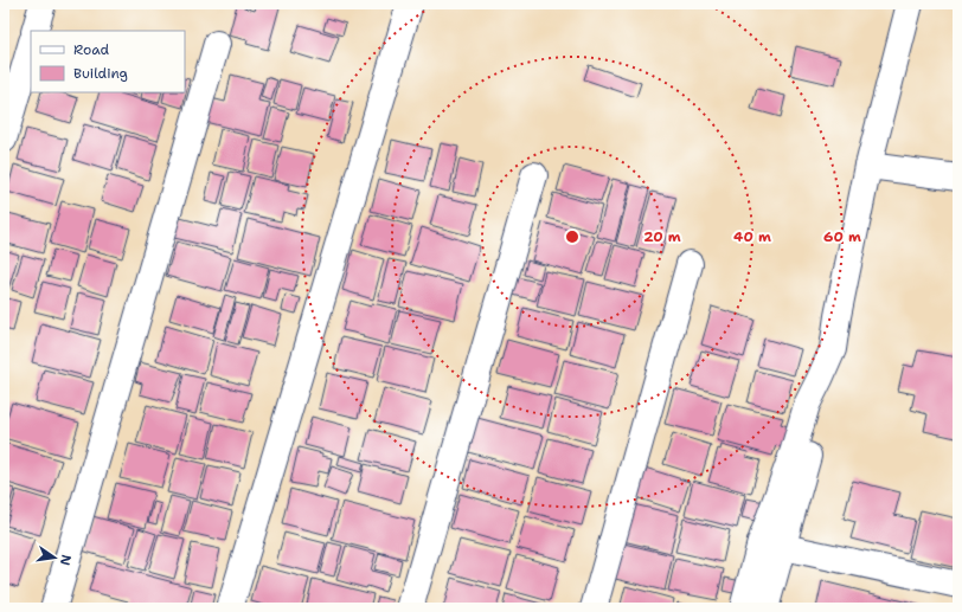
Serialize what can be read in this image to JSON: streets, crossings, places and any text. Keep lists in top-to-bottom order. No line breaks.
{"legend":["Road","Building"],"north":"right","rings":["20 m","40 m","60 m"]}
